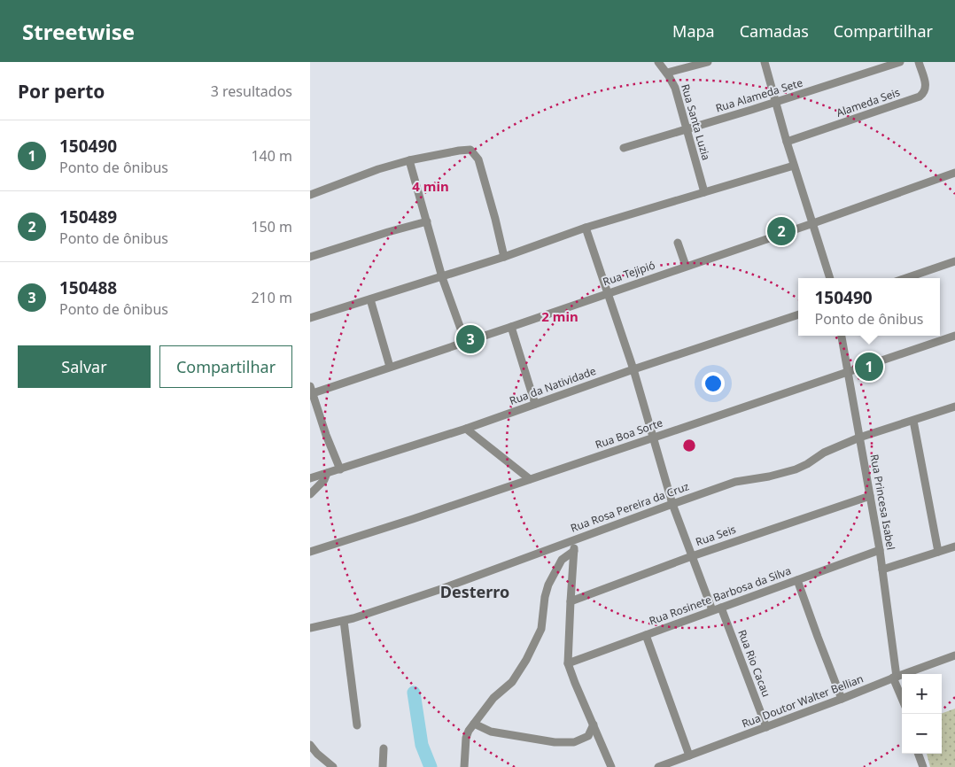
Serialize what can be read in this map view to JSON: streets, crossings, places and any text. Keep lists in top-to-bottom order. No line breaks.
{"streets":{"street":["Rua Alameda Sete","Alameda Seis","Rua Santa Luzia","Rua Tejipió","Rua da Natividade","Rua Boa Sorte","Rua Princesa Isabel","Rua Rosa Pereira da Cruz","Rua Seis","Rua Rosinete Barbosa da Silva","Rua Rio Cacau","Rua Doutor Walter Bellian"]},"crossings":[["Rua Alameda Sete","Rua Santa Luzia"],["Rua Boa Sorte","Rua Princesa Isabel"],["Rua Princesa Isabel","Rua Rosa Pereira da Cruz"],["Rua Princesa Isabel","Rua Seis"],["Rua Princesa Isabel","Rua Rosinete Barbosa da Silva"],["Rua Princesa Isabel","Rua Doutor Walter Bellian"],["Rua Rosinete Barbosa da Silva","Rua Rio Cacau"],["Rua Rio Cacau","Rua Doutor Walter Bellian"]],"districts":["Desterro"],"page":{"header":"Streetwise","nav":["Mapa","Camadas","Compartilhar"],"heading":["Por perto","3 resultados"],"list":[{"mark":"1","name":"150490","note":"Ponto de ônibus","value":"140 m"},{"mark":"2","name":"150489","note":"Ponto de ônibus","value":"150 m"},{"mark":"3","name":"150488","note":"Ponto de ônibus","value":"210 m"}],"pins":["2","3","1"],"popup":["150490","Ponto de ônibus"],"buttons":["Salvar","Compartilhar"],"map_buttons":["+","−"]},"rings":["4 min","2 min"]}
